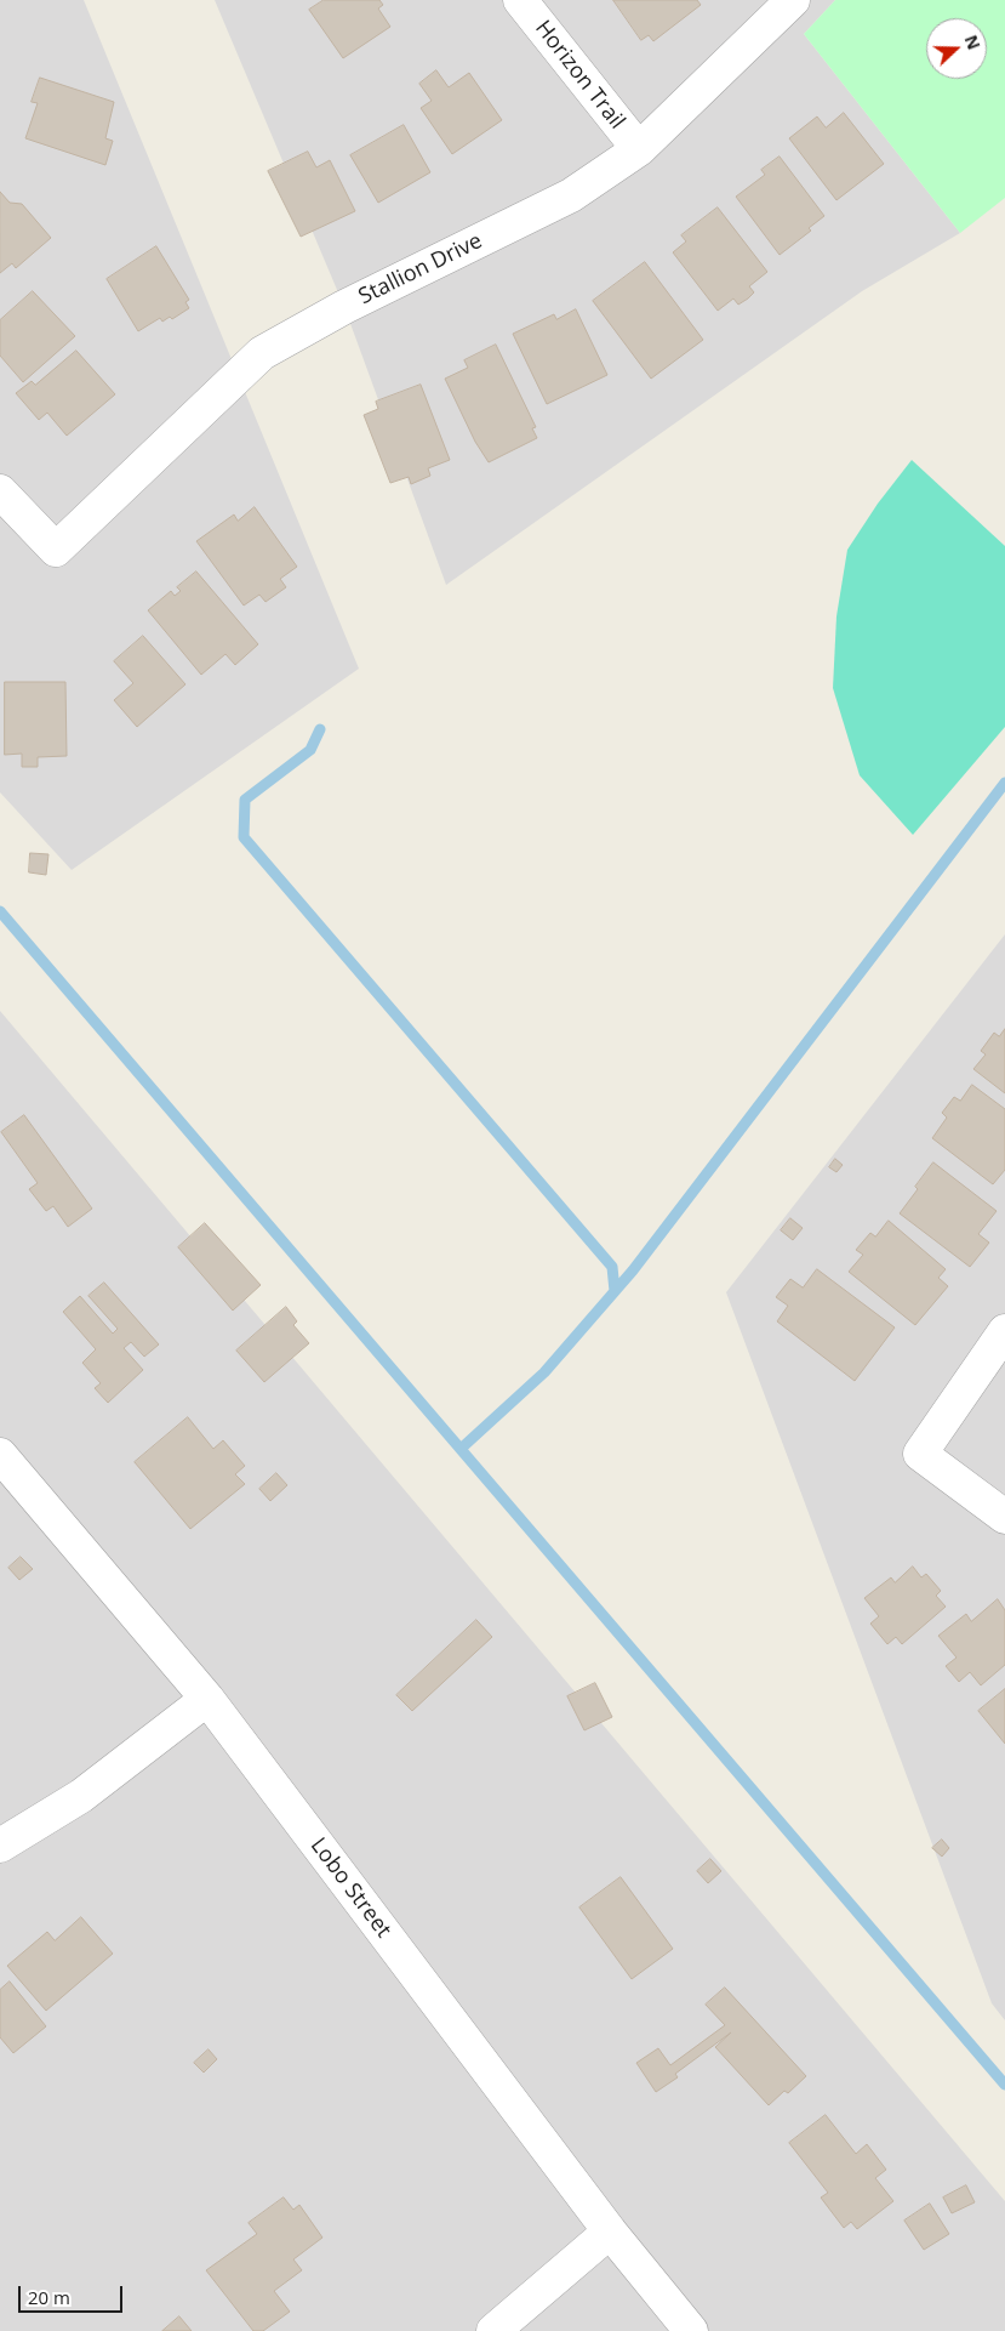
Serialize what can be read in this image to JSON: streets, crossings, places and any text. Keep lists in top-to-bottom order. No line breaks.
{"streets":{"street":["Horizon Trail","Stallion Drive","Lobo Street"]},"crossings":[["Horizon Trail","Stallion Drive"]],"scale_bar":"20 m","north":"right"}
